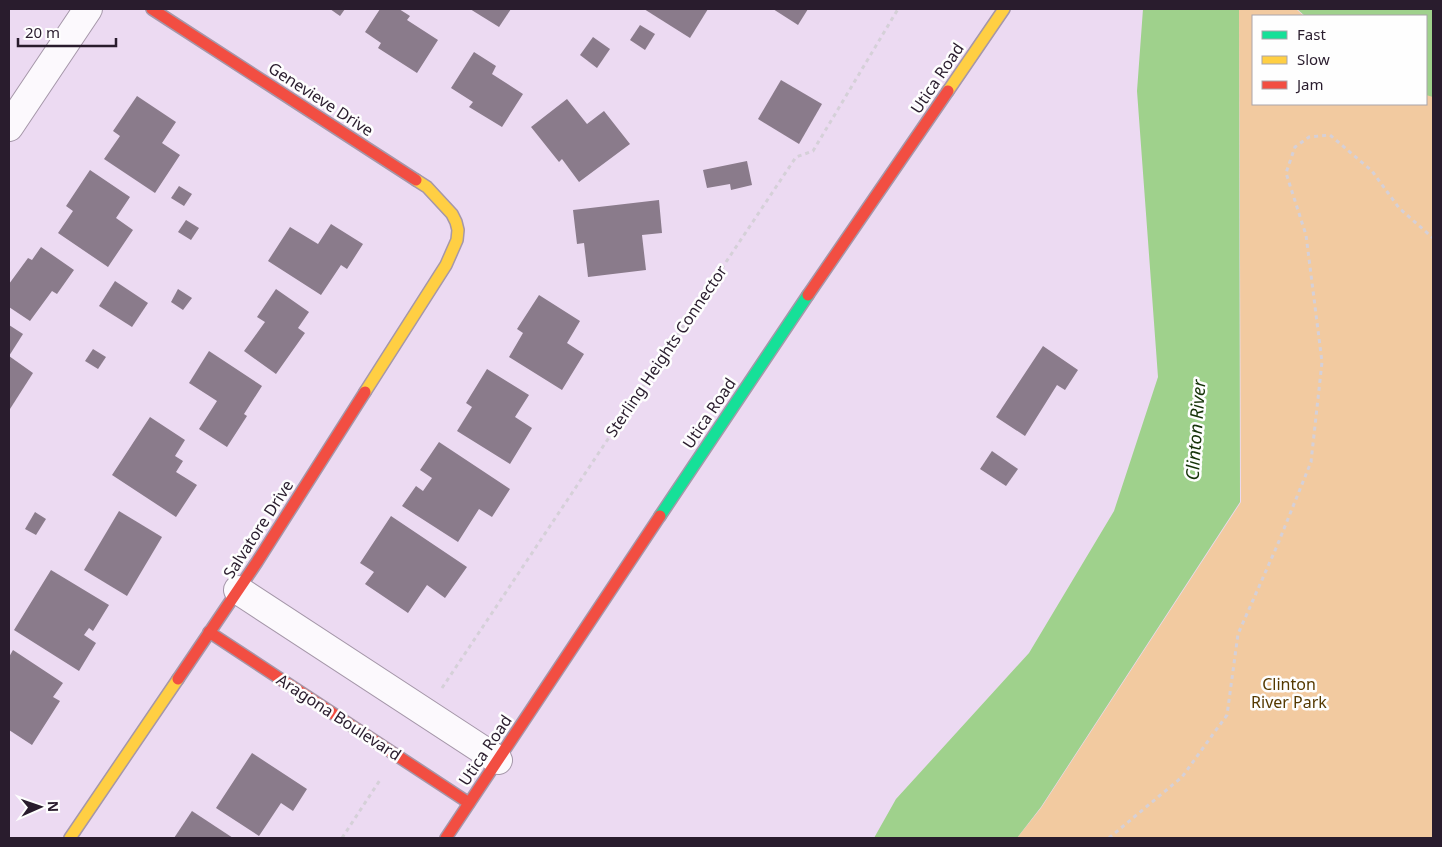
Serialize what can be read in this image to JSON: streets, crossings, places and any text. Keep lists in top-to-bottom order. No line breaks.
{"streets":{"street":["Utica Road","Genevieve Drive","Salvatore Drive","Aragona Boulevard"],"path":["Sterling Heights Connector"]},"crossings":[["Utica Road","Aragona Boulevard"],["Genevieve Drive","Salvatore Drive"],["Salvatore Drive","Aragona Boulevard"]],"water":["Clinton River"],"parks":["Clinton River Park"],"legend":["Fast","Slow","Jam"],"scale_bar":"20 m","north":"right"}
